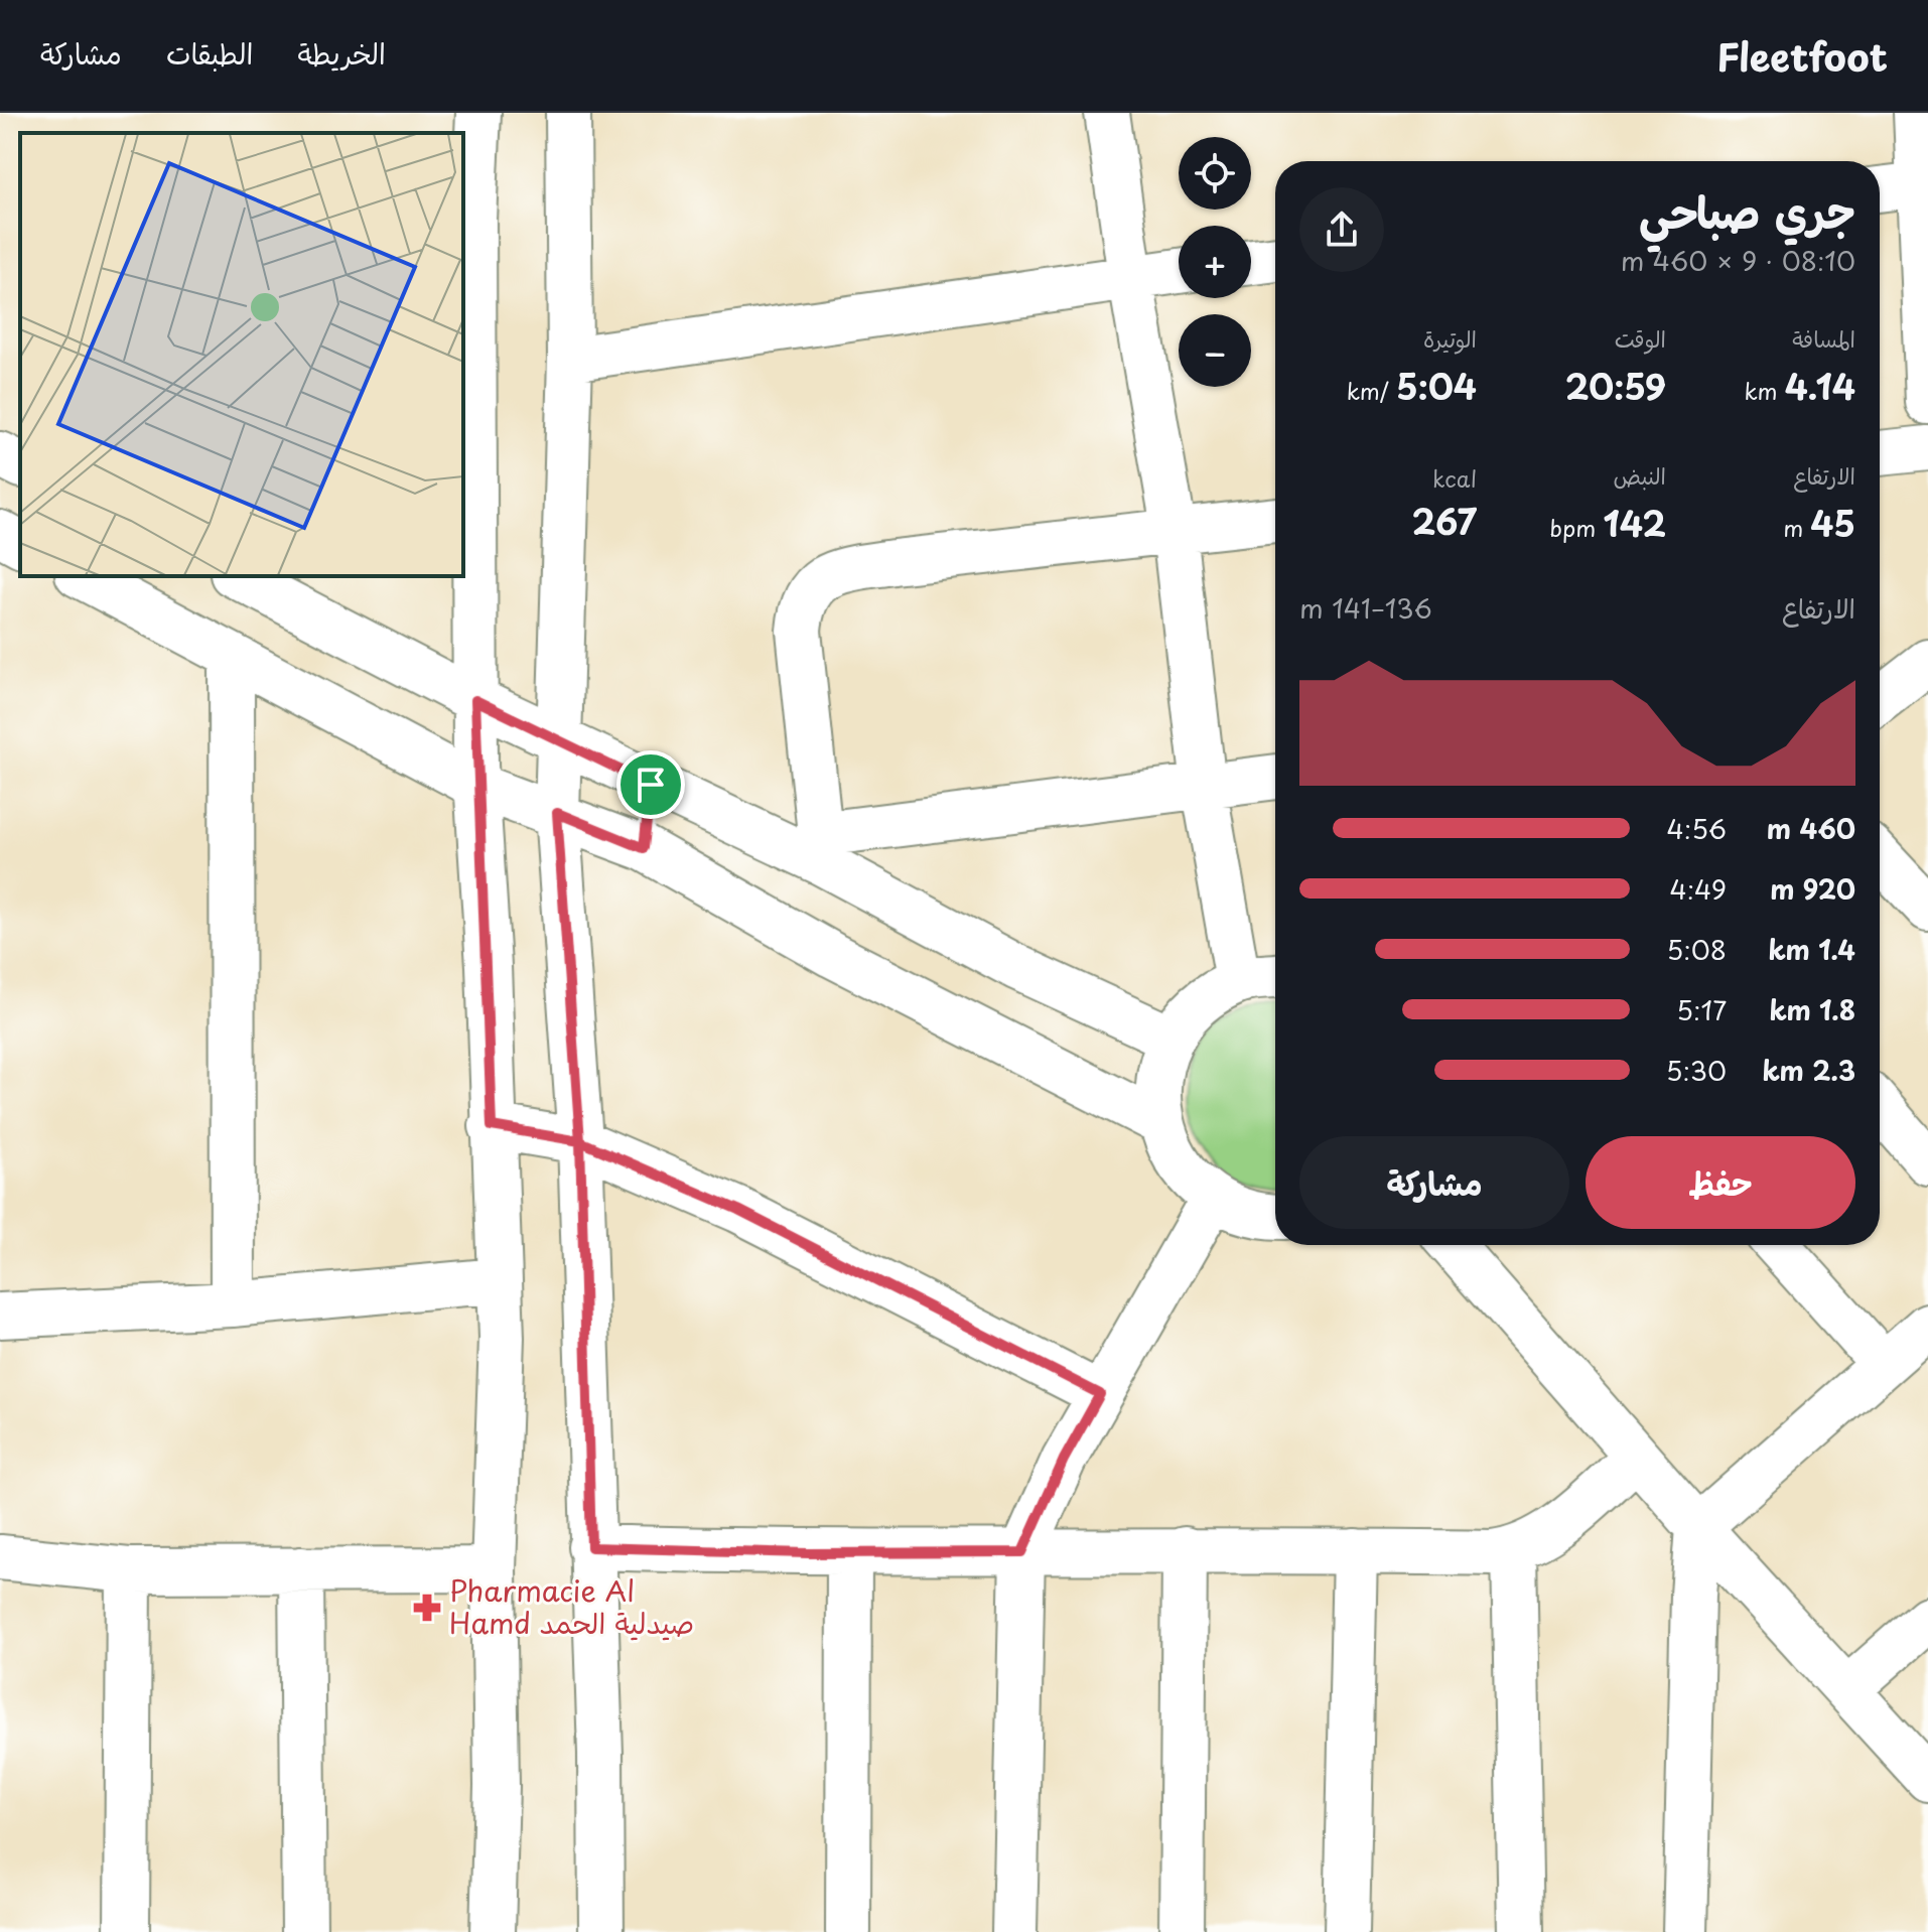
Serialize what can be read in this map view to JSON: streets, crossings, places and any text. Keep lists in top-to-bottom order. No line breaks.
{"places":{"pharmacy":["Pharmacie Al Hamd صيدلية الحمد"]},"page":{"header":"Fleetfoot","nav":["الخريطة","الطبقات","مشاركة"],"map_buttons":["+","−"],"heading":["جري صباحي","08:10 · 9 × 460 m"],"stats":[["المسافة","4.14 km"],["الوقت","20:59"],["الوتيرة","5:04 /km"],["الارتفاع","45 m"],["النبض","142 bpm"],["kcal","267"]],"chart":["الارتفاع","136–141 m"],"list":[{"name":"460 m","note":"4:56"},{"name":"920 m","note":"4:49"},{"name":"1.4 km","note":"5:08"},{"name":"1.8 km","note":"5:17"},{"name":"2.3 km","note":"5:30"}],"buttons":["حفظ","مشاركة"]}}
